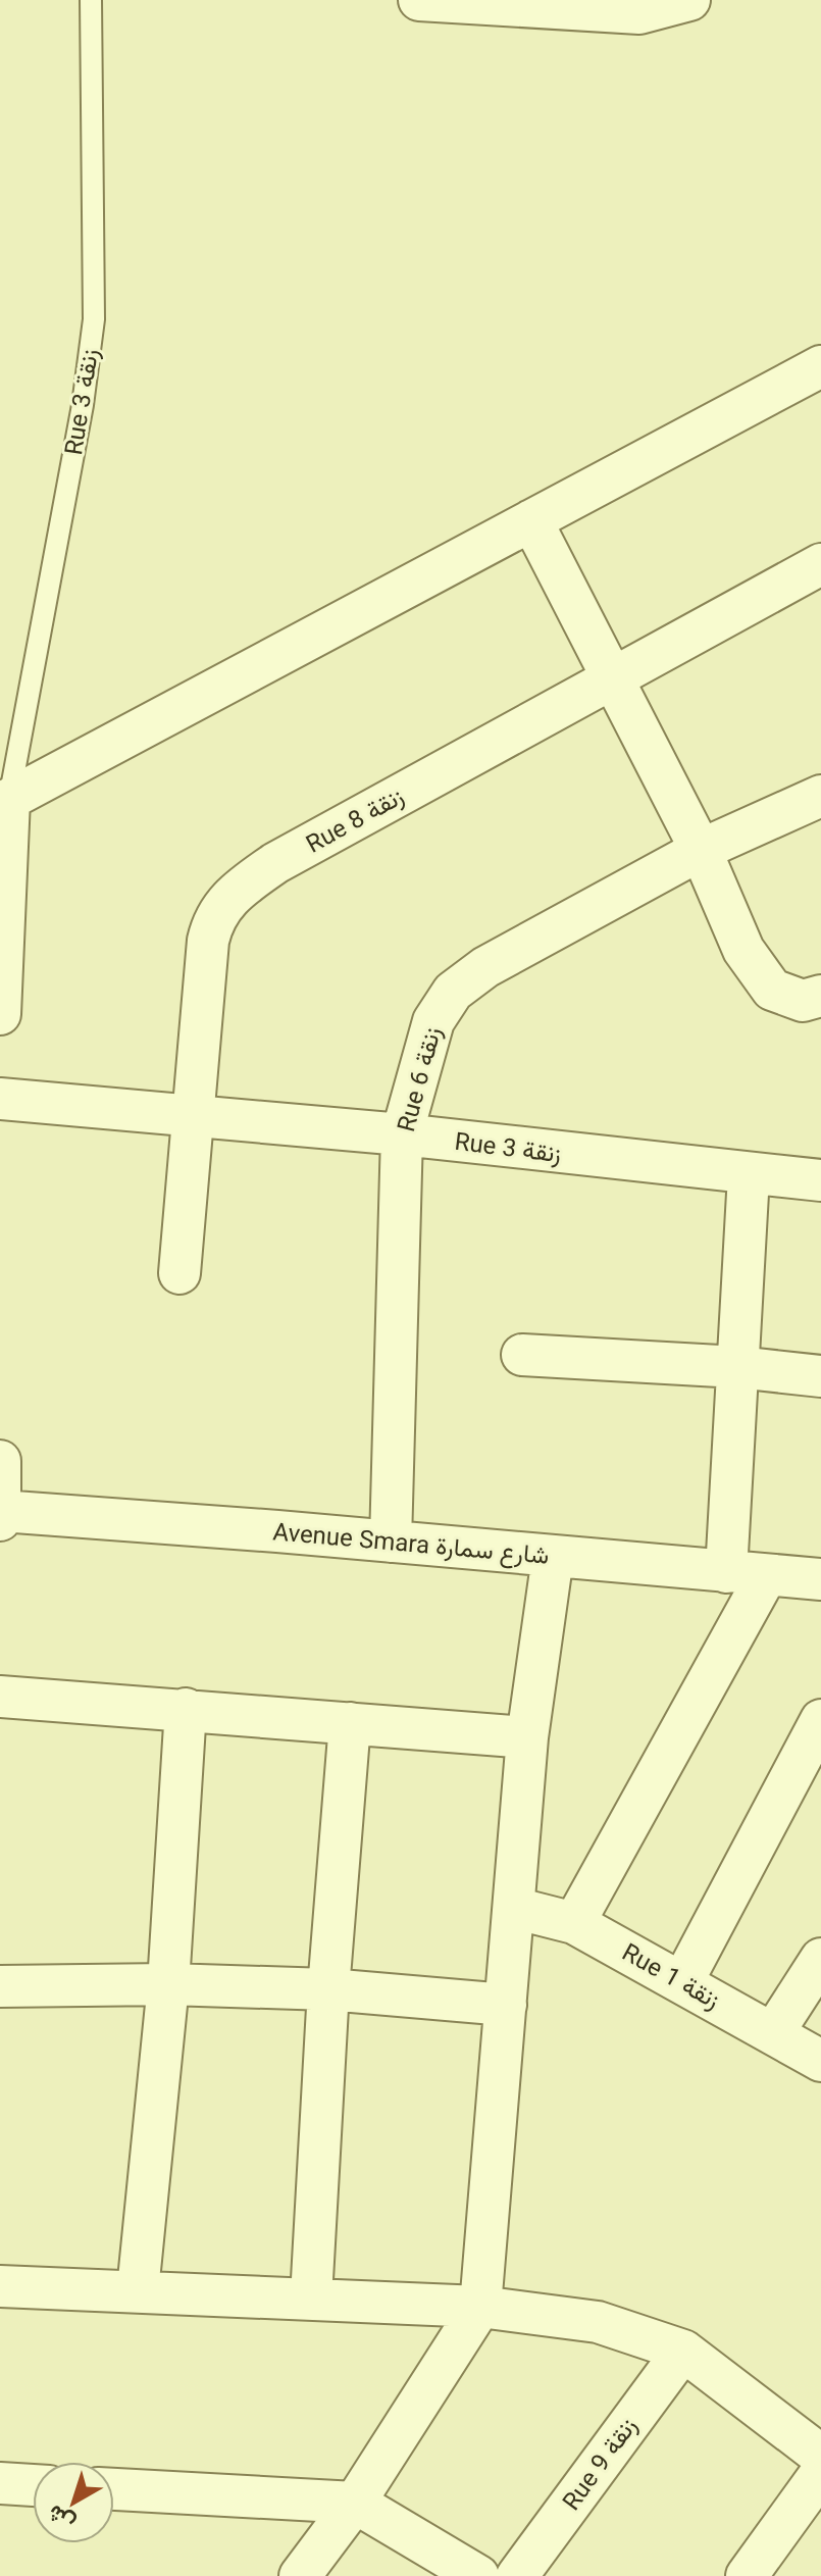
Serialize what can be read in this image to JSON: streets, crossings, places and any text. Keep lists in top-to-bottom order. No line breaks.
{"streets":{"street":["Rue 3 زنقة","Rue 8 زنقة","Rue 6 زنقة","Avenue Smara شارع سمارة","Rue 1 زنقة","Rue 9 زنقة"]},"crossings":[["Rue 3 زنقة","Rue 8 زنقة"],["Rue 3 زنقة","Rue 6 زنقة"],["Rue 6 زنقة","Avenue Smara شارع سمارة"]],"north":"bottom left"}
